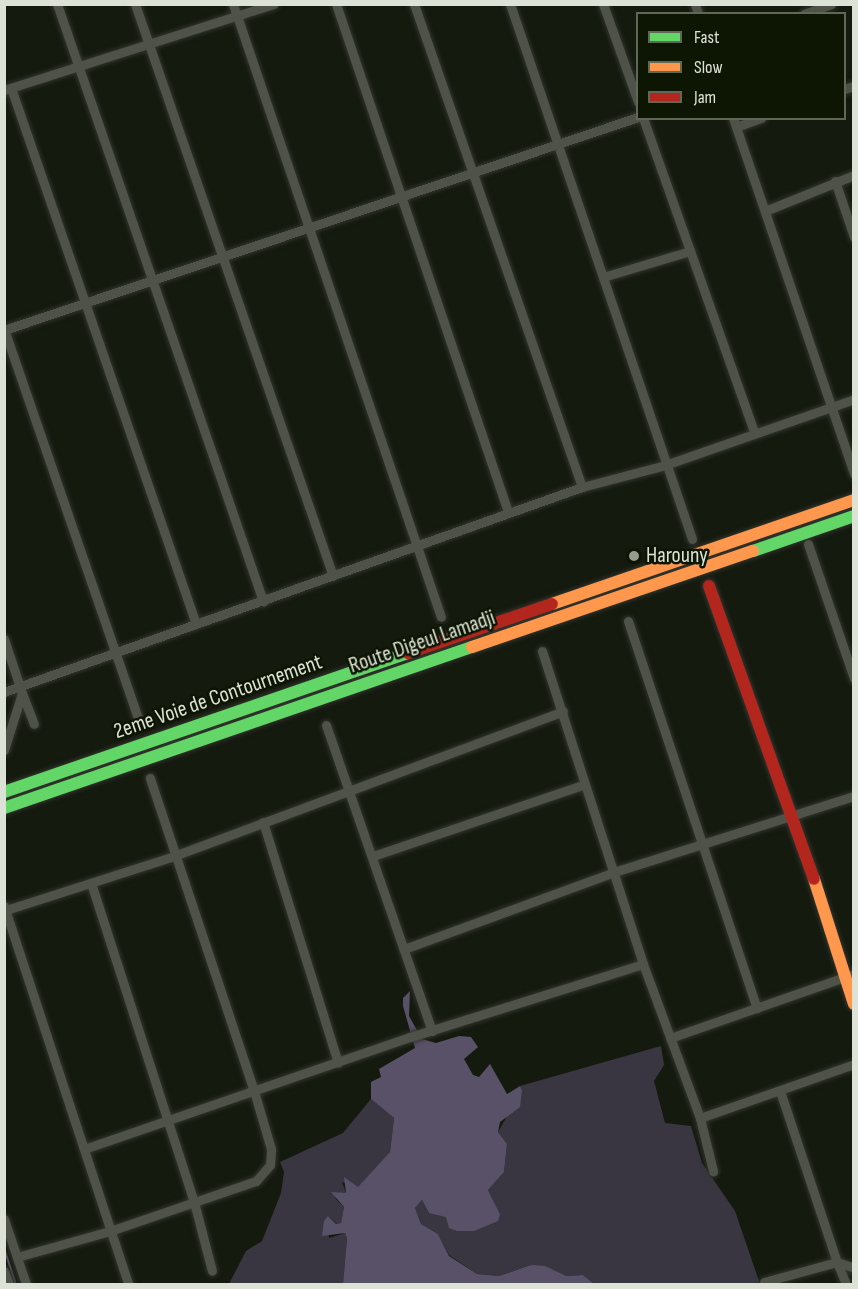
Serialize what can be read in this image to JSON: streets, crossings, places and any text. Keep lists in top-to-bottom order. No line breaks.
{"streets":{"main road":["Route Digeul Lamadji","2eme Voie de Contournement"]},"places":["Harouny"],"legend":["Fast","Slow","Jam"]}
